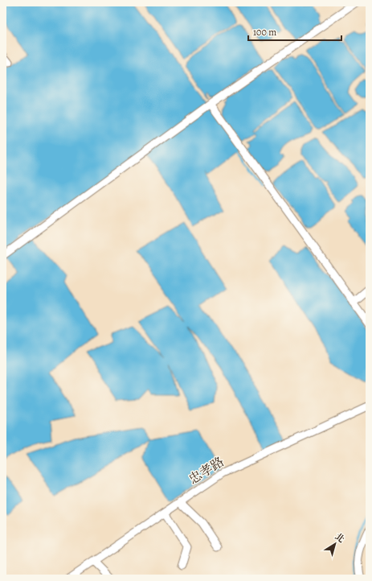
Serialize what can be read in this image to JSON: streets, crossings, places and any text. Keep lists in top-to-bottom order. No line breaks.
{"streets":{"street":["忠孝路"]},"scale_bar":"100 m","north":"top right"}
